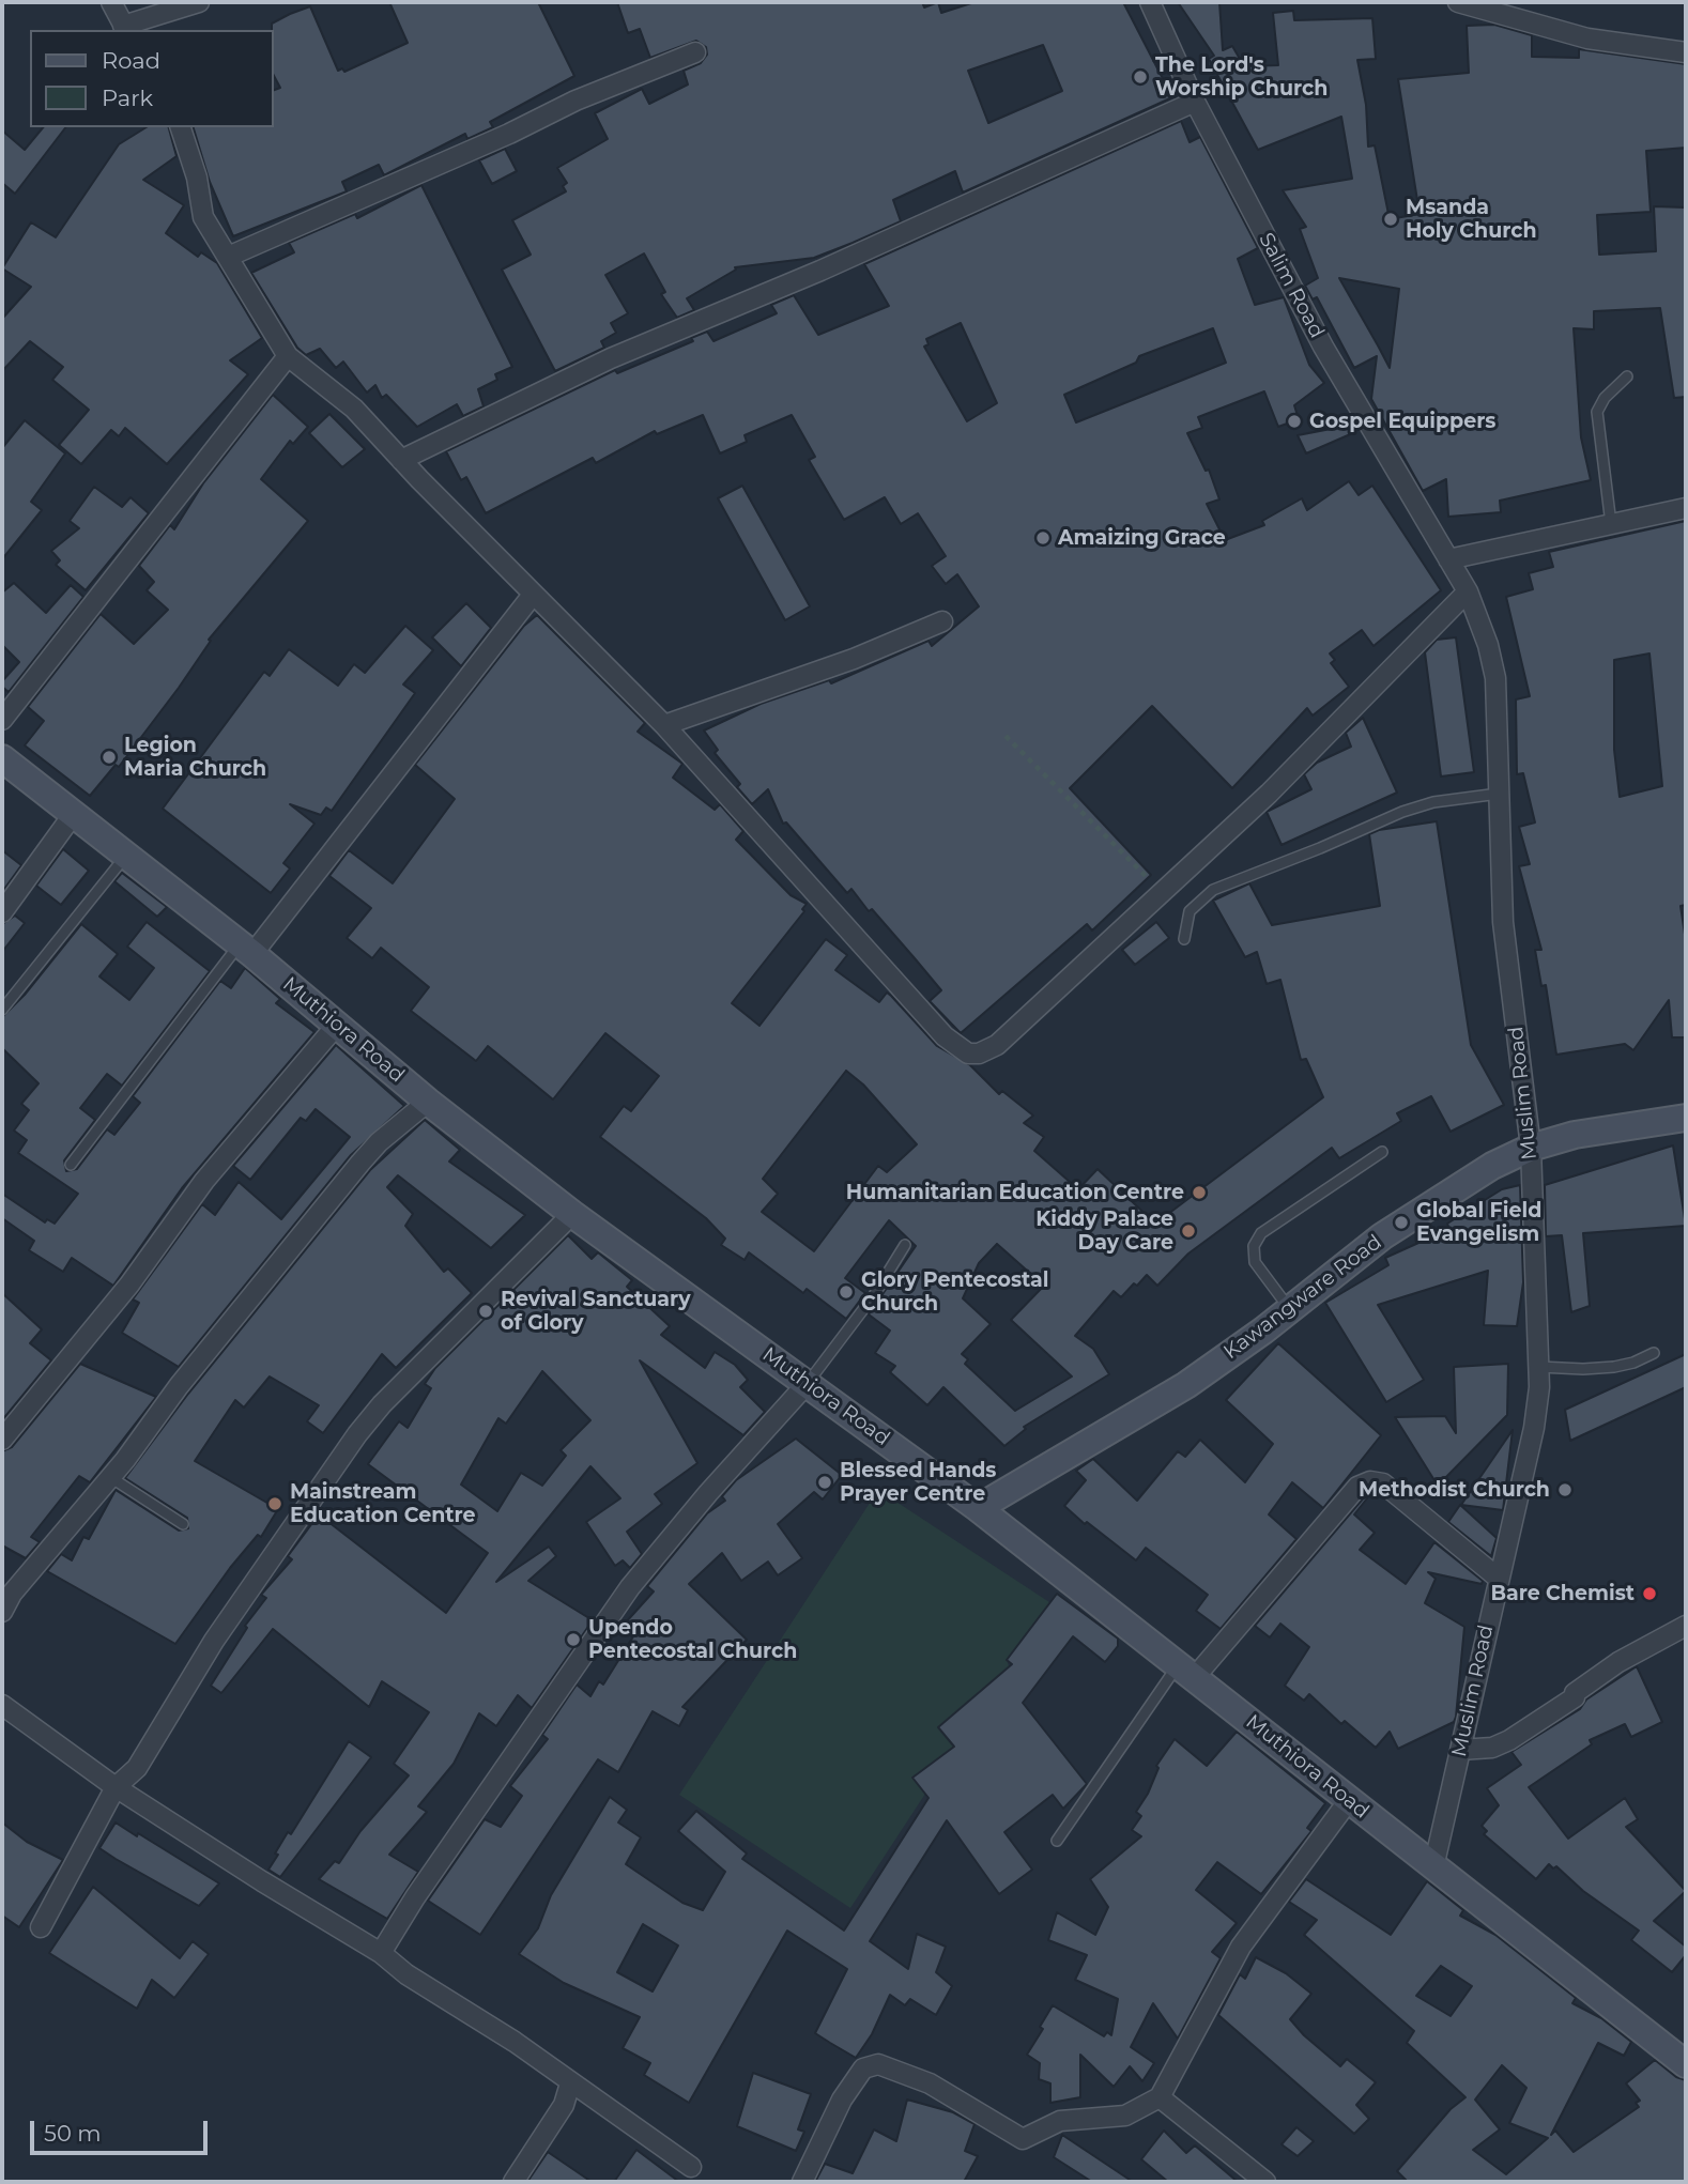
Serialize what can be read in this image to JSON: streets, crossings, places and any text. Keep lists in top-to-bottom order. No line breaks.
{"streets":{"street":["Salim Road","Muthiora Road","Muslim Road","Kawangware Road"]},"crossings":[["Salim Road","Muslim Road"],["Muthiora Road","Muslim Road"],["Muthiora Road","Kawangware Road"],["Muslim Road","Kawangware Road"]],"places":["The Lord's Worship Church","Msanda Holy Church","Gospel Equippers","Amaizing Grace","Legion Maria Church","Humanitarian Education Centre","Global Field Evangelism","Kiddy Palace Day Care","Glory Pentecostal Church","Revival Sanctuary of Glory","Blessed Hands Prayer Centre","Methodist Church","Mainstream Education Centre","Bare Chemist","Upendo Pentecostal Church"],"legend":["Road","Park"],"scale_bar":"50 m"}
